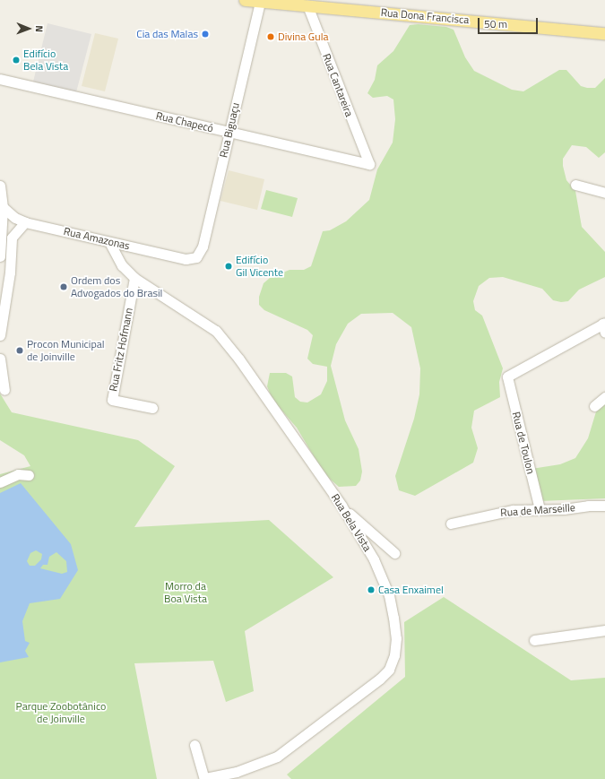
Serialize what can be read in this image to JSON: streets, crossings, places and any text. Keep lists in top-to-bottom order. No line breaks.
{"streets":{"main road":["Rua Dona Francisca"],"street":["Rua Cantareira","Rua Chapecó","Rua Biguaçu","Rua Amazonas","Rua Fritz Hofmann","Rua de Toulon","Rua de Marseille","Rua Bela Vista"]},"crossings":[["Rua Dona Francisca","Rua Cantareira"],["Rua Dona Francisca","Rua Biguaçu"],["Rua Cantareira","Rua Chapecó"],["Rua Chapecó","Rua Biguaçu"],["Rua Biguaçu","Rua Amazonas"],["Rua Amazonas","Rua Bela Vista"],["Rua Fritz Hofmann","Rua Bela Vista"],["Rua de Toulon","Rua de Marseille"]],"parks":["Morro da Boa Vista","Parque Zoobotânico de Joinville"],"places":["Cia das Malas","Divina Gula","Edifício Bela Vista","Edifício Gil Vicente","Ordem dos Advogados do Brasil","Procon Municipal de Joinville","Casa Enxaimel"],"scale_bar":"50 m","north":"right"}
